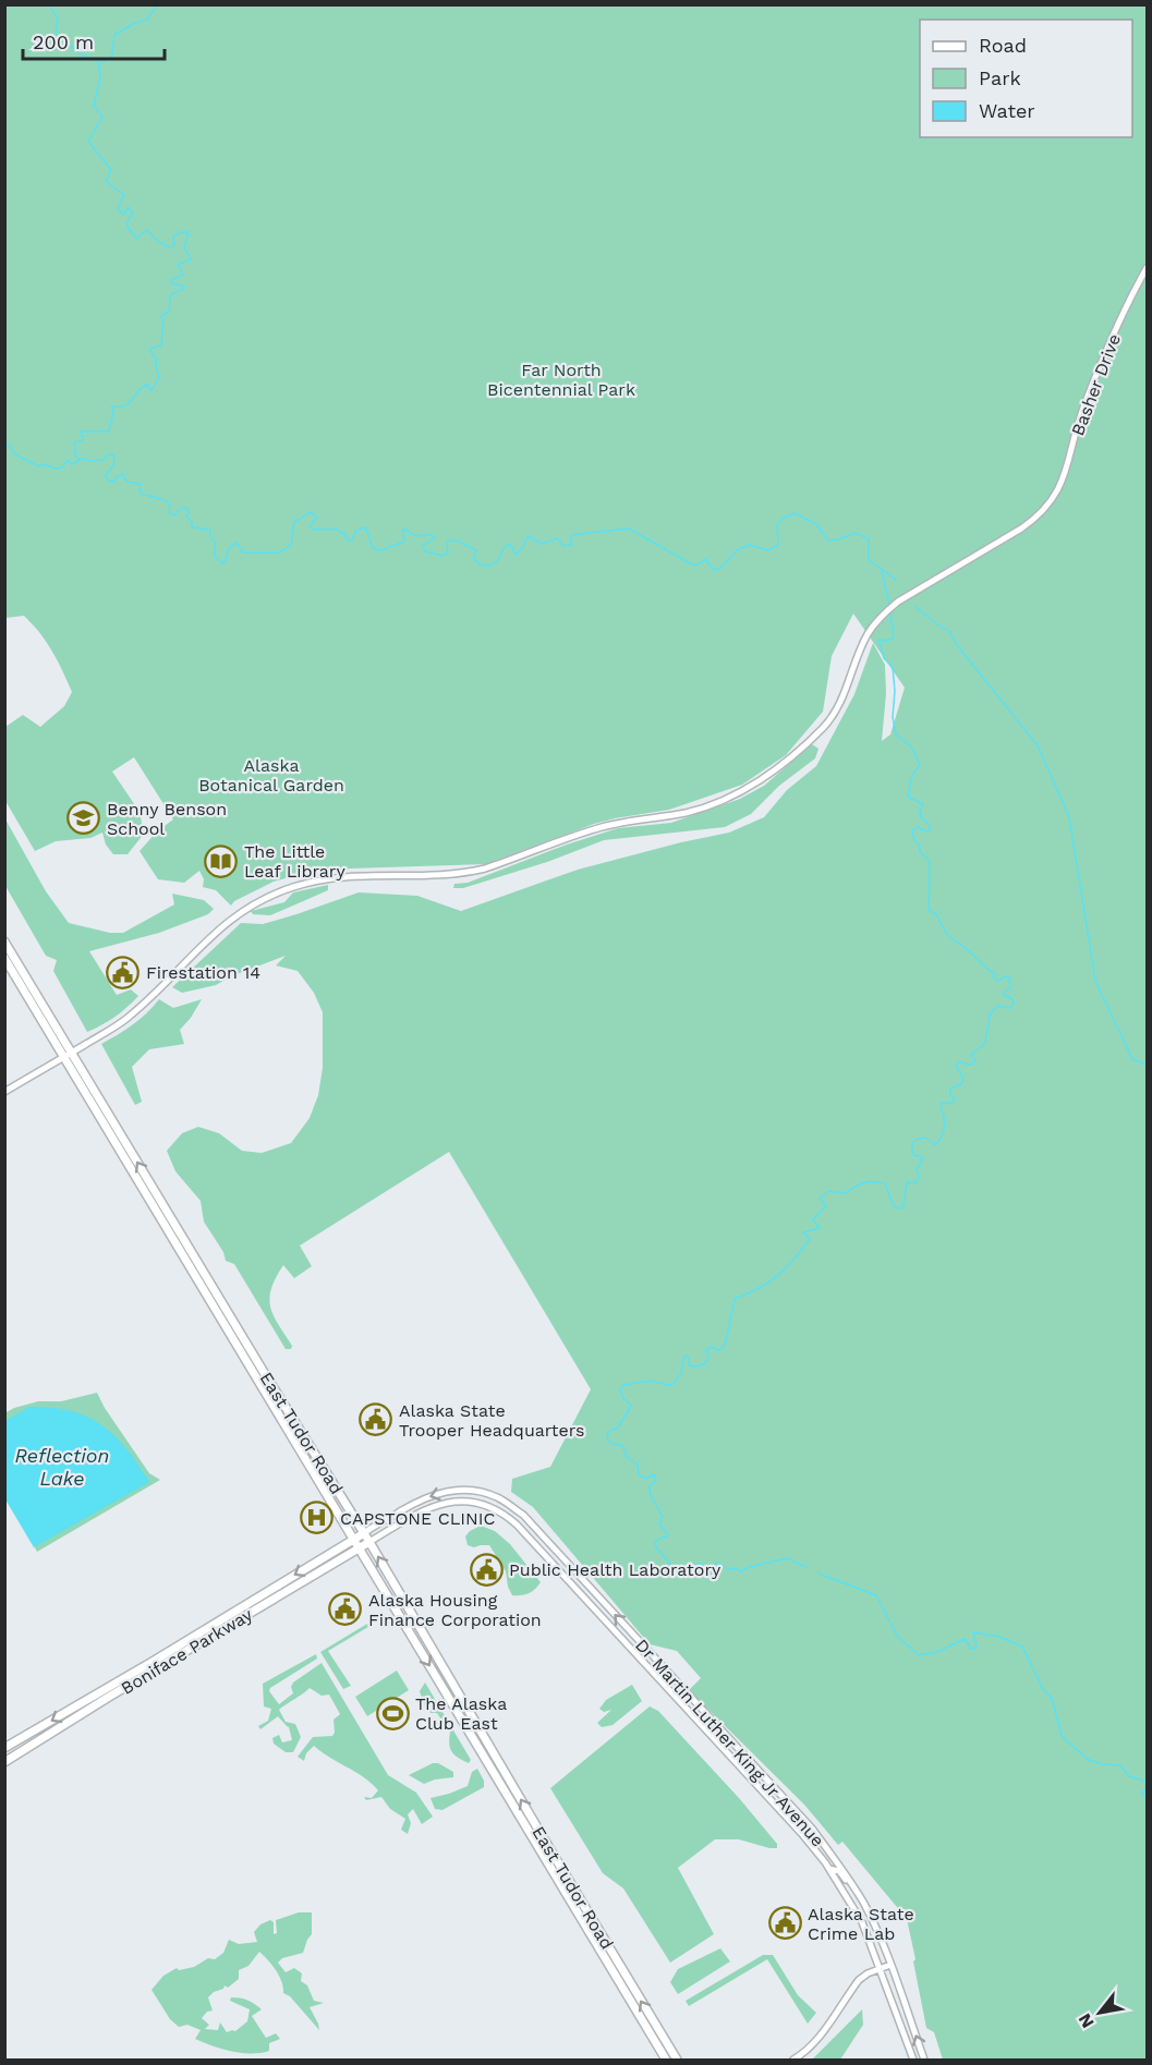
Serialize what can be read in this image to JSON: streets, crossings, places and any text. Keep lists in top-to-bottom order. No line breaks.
{"streets":{"main road":["East Tudor Road","Boniface Parkway"],"street":["Basher Drive","Dr Martin Luther King Jr Avenue"]},"crossings":[["Basher Drive","East Tudor Road"],["East Tudor Road","Boniface Parkway"],["East Tudor Road","Dr Martin Luther King Jr Avenue"],["Boniface Parkway","Dr Martin Luther King Jr Avenue"]],"one_way":["Dr Martin Luther King Jr Avenue"],"water":["Reflection Lake"],"parks":["Far North Bicentennial Park","Alaska Botanical Garden"],"places":{"school or university":["Benny Benson School"],"library":["The Little Leaf Library"],"public building":["Firestation 14","Alaska State Trooper Headquarters","Public Health Laboratory","Alaska Housing Finance Corporation","Alaska State Crime Lab"],"hospital":["CAPSTONE CLINIC"],"sports":["The Alaska Club East"]},"legend":["Road","Park","Water"],"scale_bar":"200 m","north":"bottom left"}
